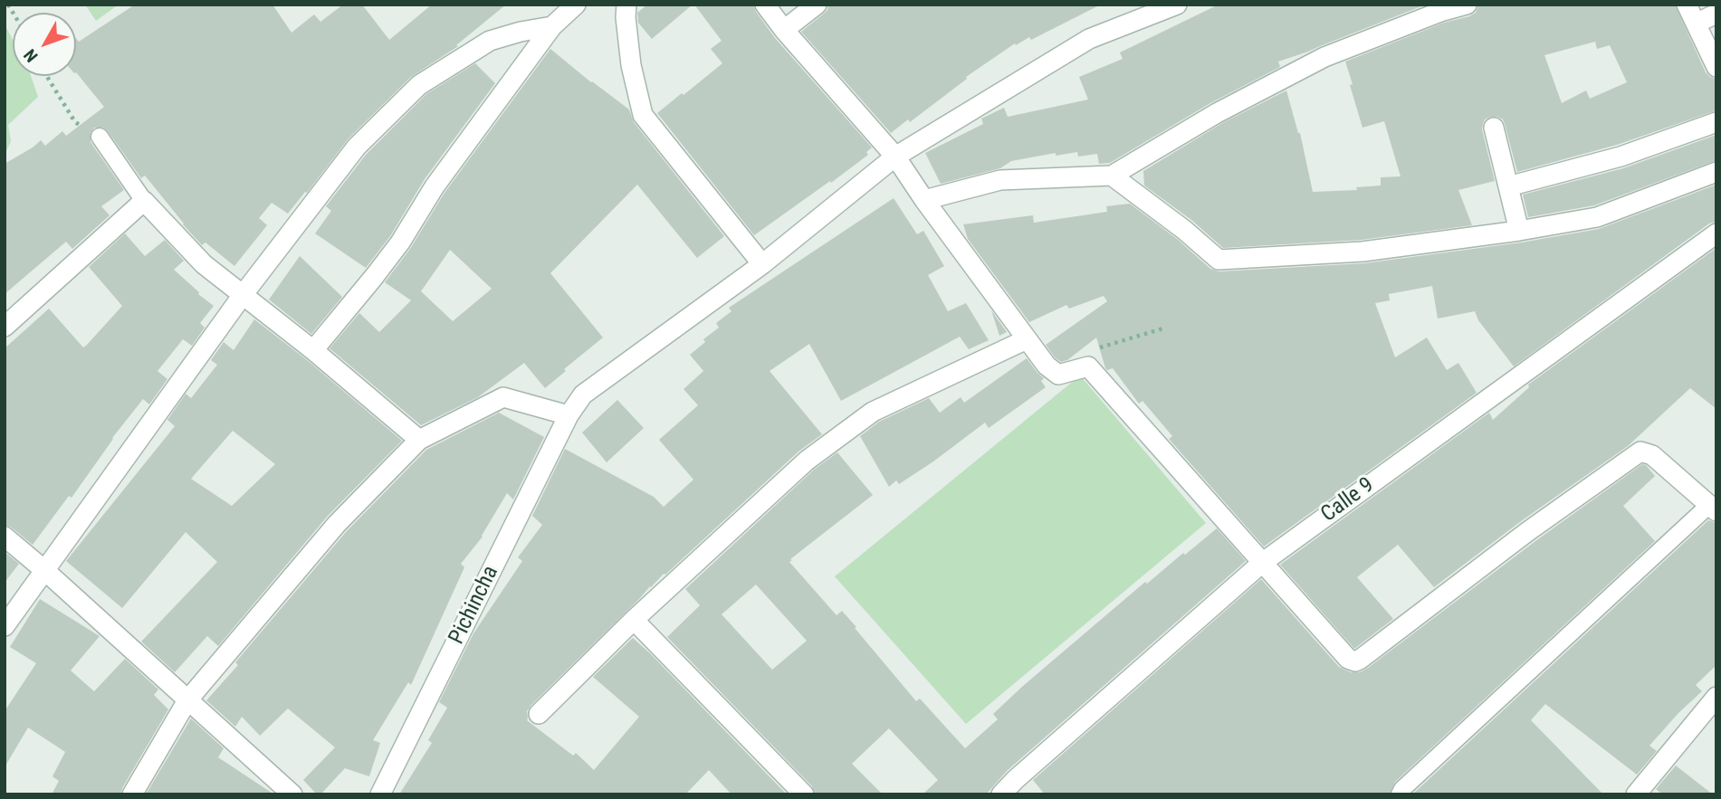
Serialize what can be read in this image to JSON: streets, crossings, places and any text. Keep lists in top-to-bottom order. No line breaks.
{"streets":{"street":["Calle 9","Pichincha"]},"north":"bottom left"}
